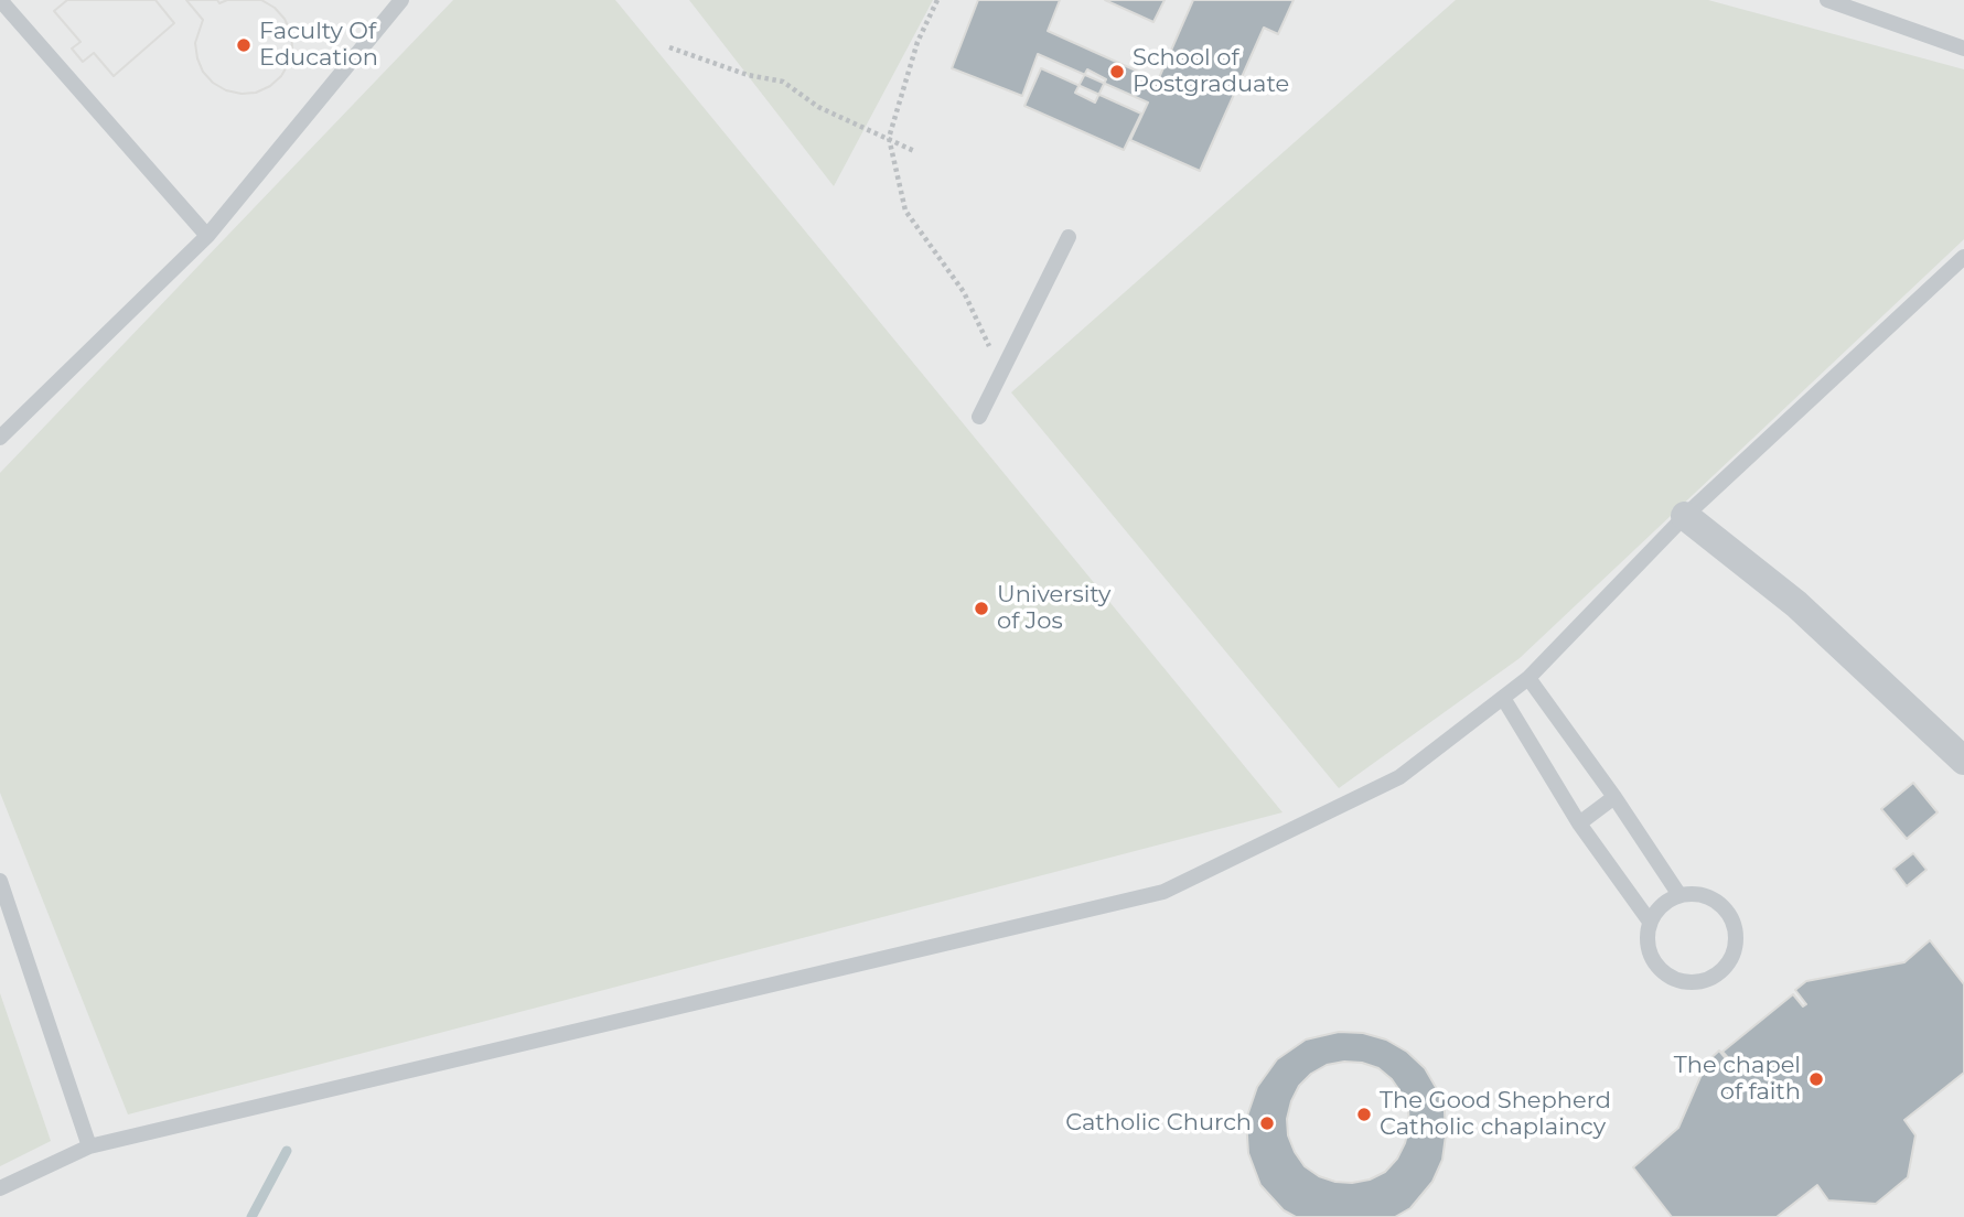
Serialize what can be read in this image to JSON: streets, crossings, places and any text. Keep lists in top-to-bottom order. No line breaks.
{"places":["Faculty Of Education","School of Postgraduate","University of Jos","The chapel of faith","The Good Shepherd Catholic chaplaincy","Catholic Church"]}
